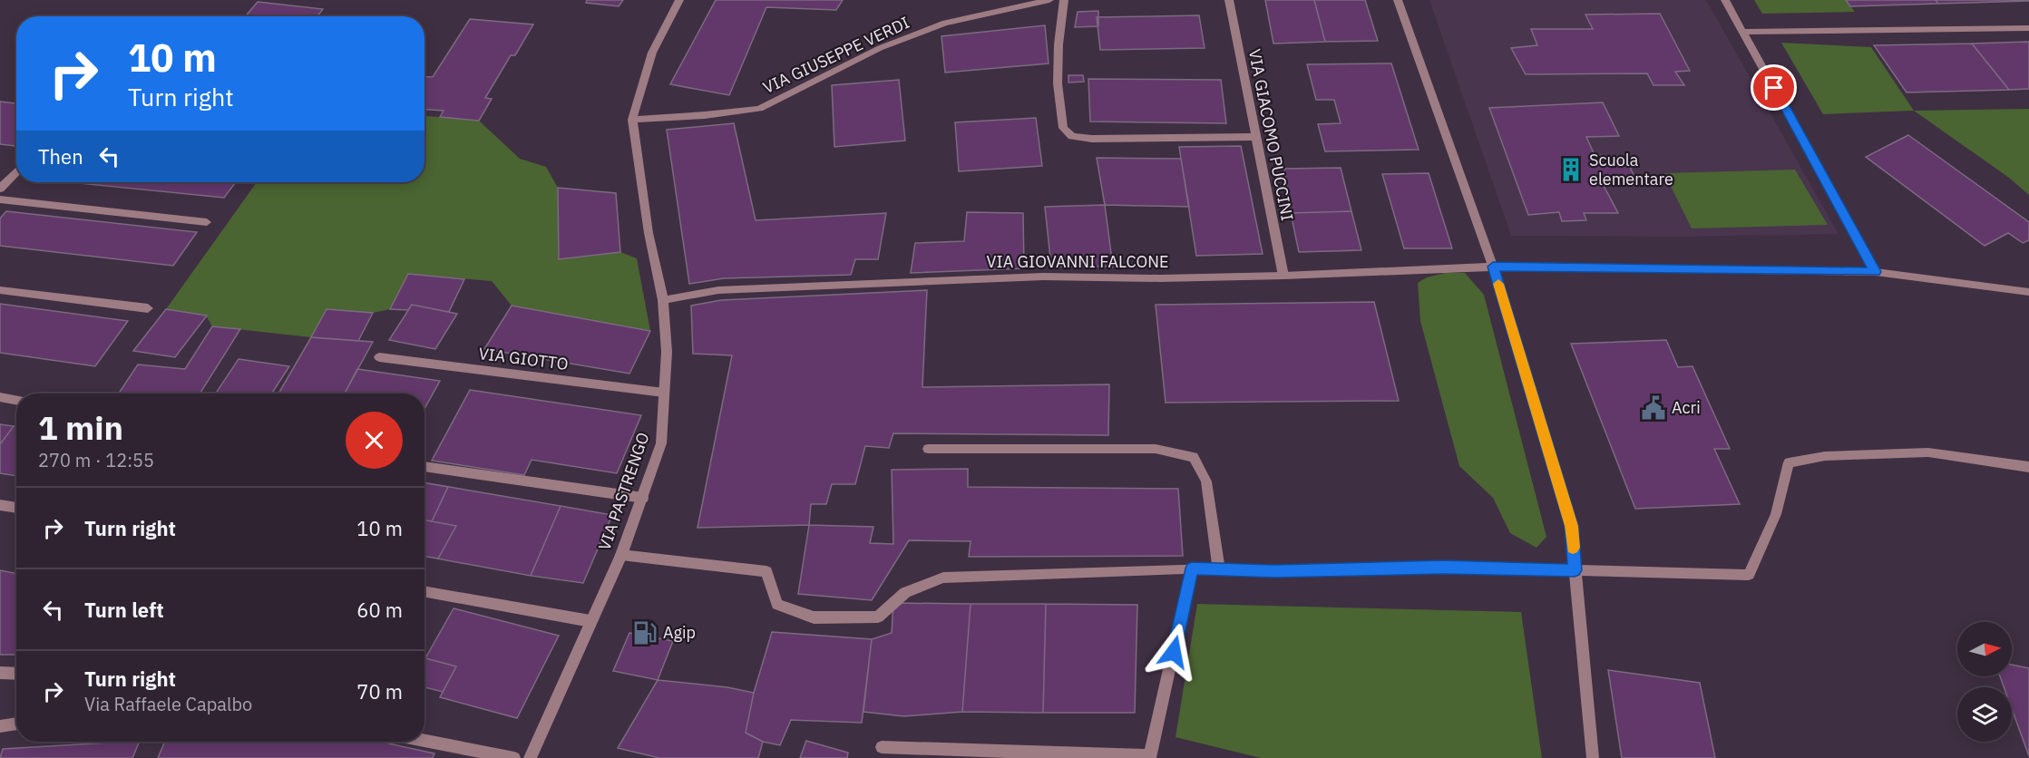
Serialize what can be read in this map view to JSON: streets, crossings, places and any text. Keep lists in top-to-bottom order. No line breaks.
{"streets":{"street":["VIA GIUSEPPE VERDI","VIA GIACOMO PUCCINI","VIA GIOVANNI FALCONE","VIA GIOTTO","VIA PASTRENGO"]},"crossings":[["VIA GIUSEPPE VERDI","VIA PASTRENGO"],["VIA GIACOMO PUCCINI","VIA GIOVANNI FALCONE"],["VIA GIOVANNI FALCONE","VIA PASTRENGO"],["VIA GIOTTO","VIA PASTRENGO"]],"places":{"building":["Scuola elementare"],"public building":["Acri"],"fuel station":["Agip"]},"north":"right","page":{"turn":["10 m","Turn right"],"then":"Then","heading":["1 min","270 m · 12:55"],"list":[{"name":"Turn right","value":"10 m"},{"name":"Turn left","value":"60 m"},{"name":"Turn right","note":"Via Raffaele Capalbo","value":"70 m"}]}}
